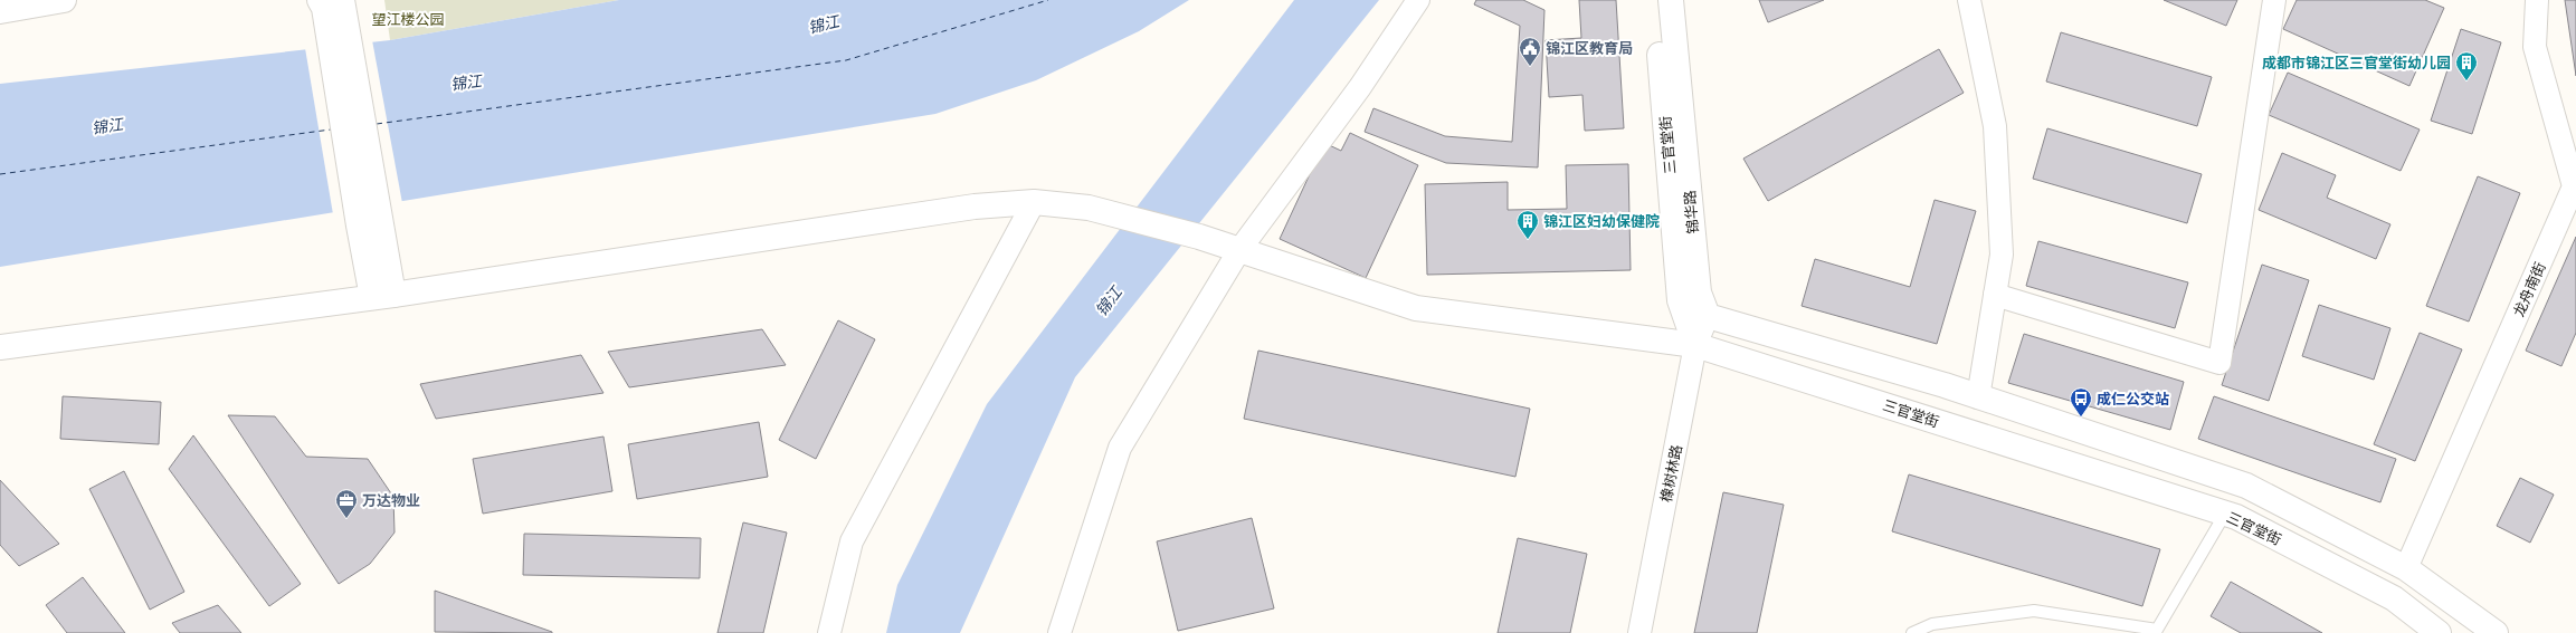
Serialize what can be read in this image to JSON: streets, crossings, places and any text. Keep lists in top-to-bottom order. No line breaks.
{"streets":{"main road":["三官堂街","锦华路"],"street":["龙舟南街","橡树林路"]},"crossings":[["三官堂街","橡树林路"],["锦华路","橡树林路"]],"water":["锦江"],"parks":["望江楼公园"],"places":{"public building":["锦江区教育局"],"building":["成都市锦江区三官堂街幼儿园","锦江区妇幼保健院"],"bus stop":["成仁公交站"],"office":["万达物业"]}}
